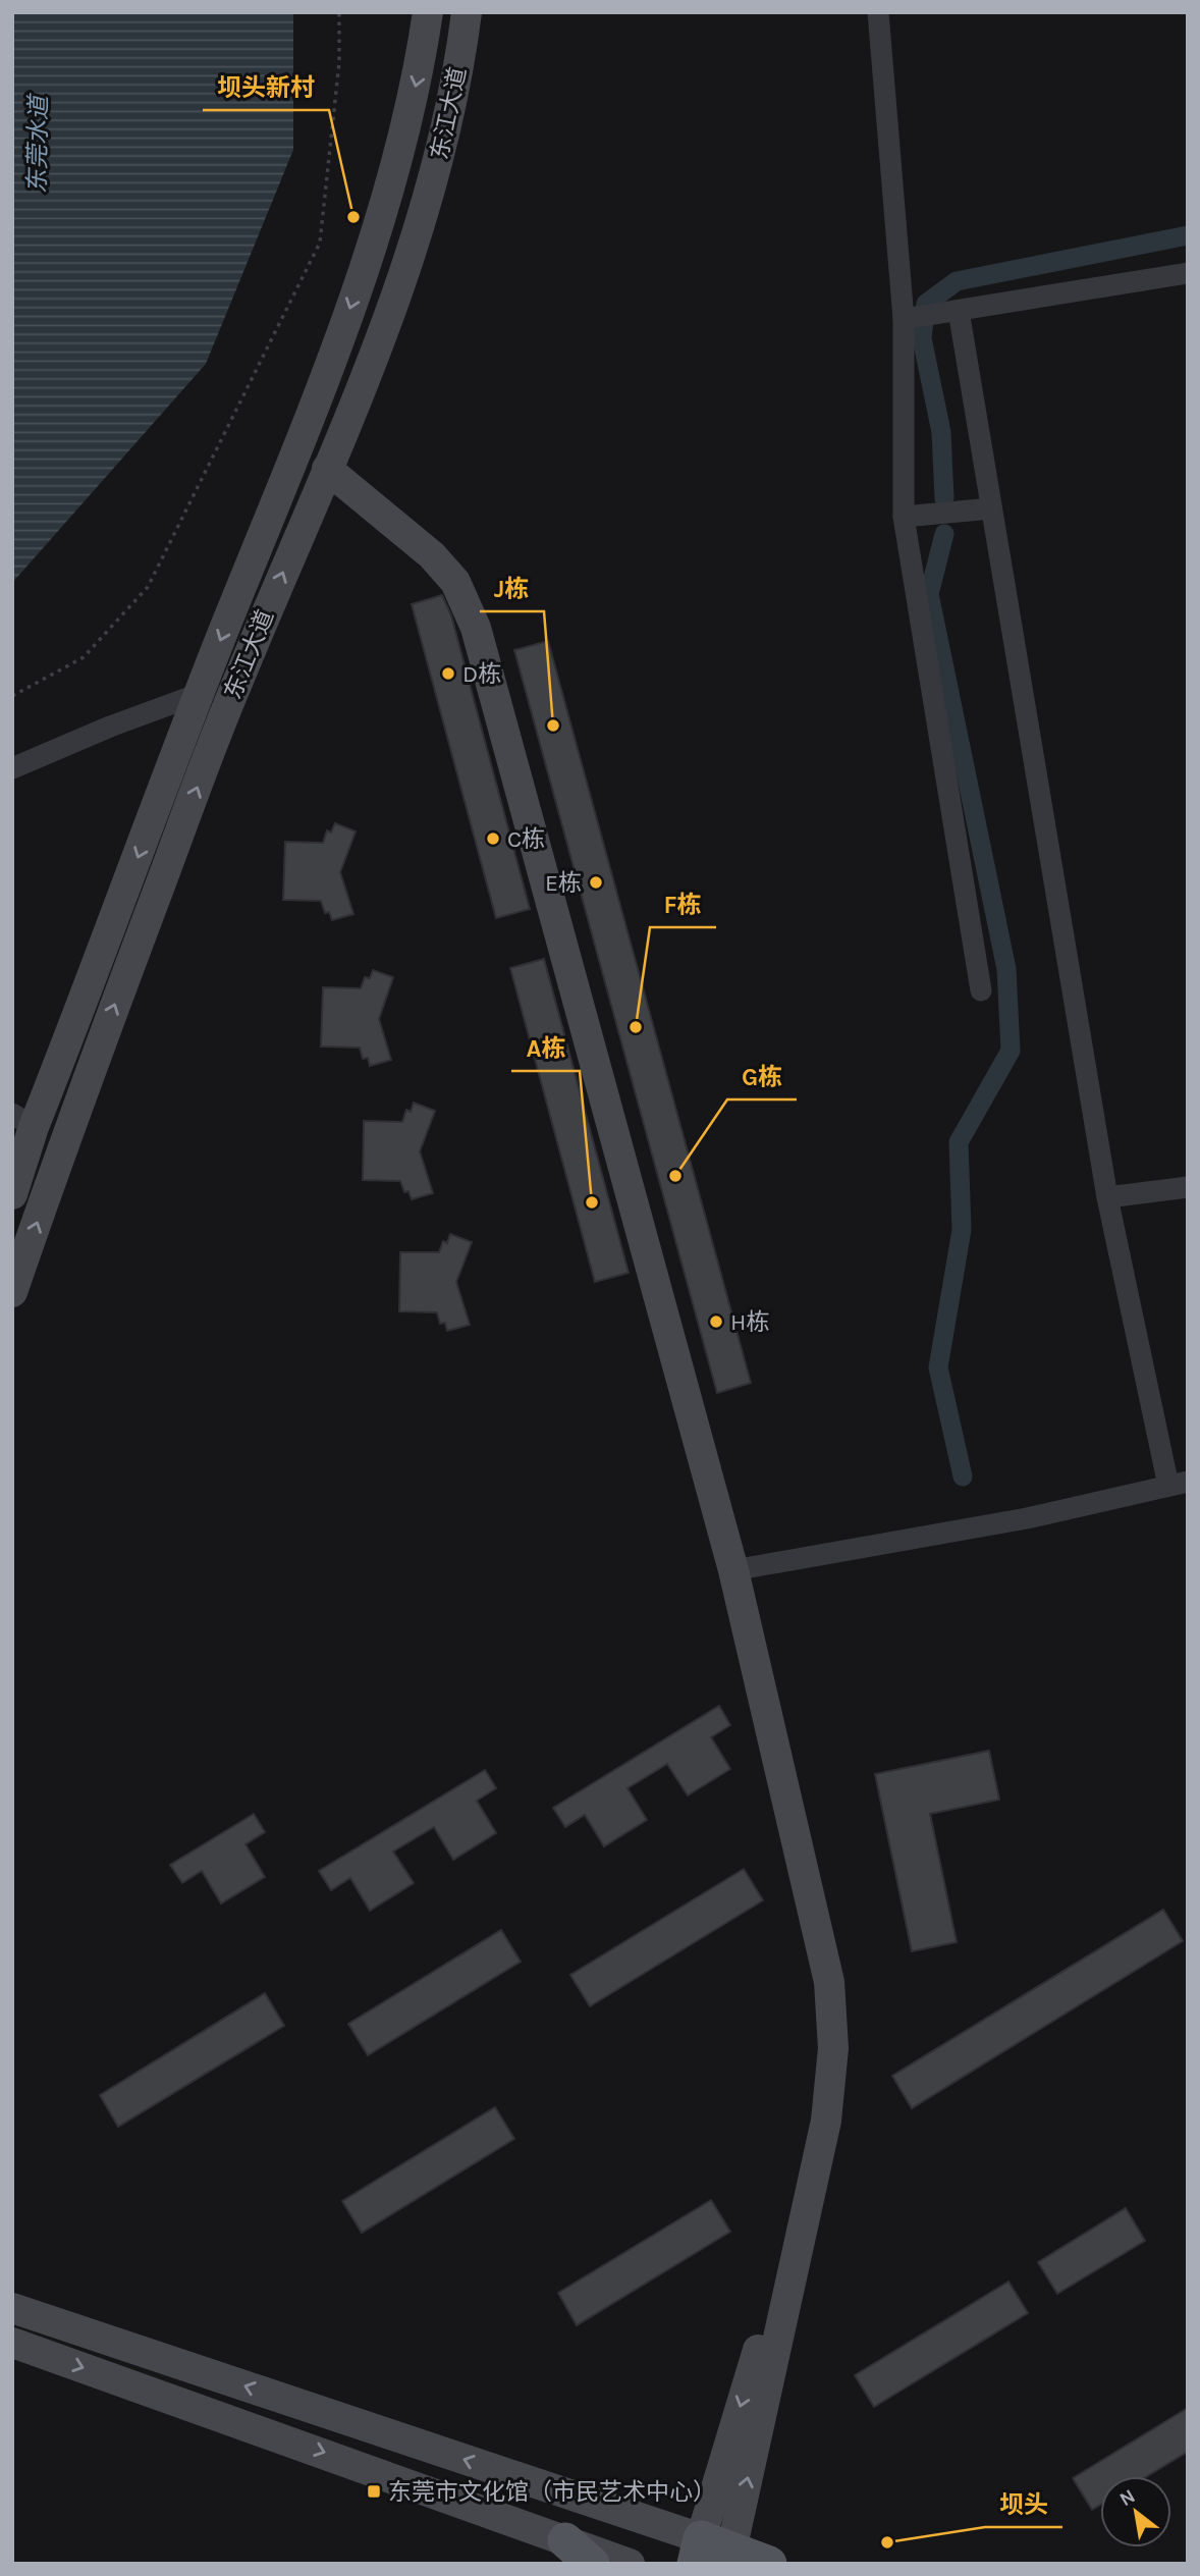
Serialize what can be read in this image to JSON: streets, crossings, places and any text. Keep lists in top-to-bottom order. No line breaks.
{"streets":{"main road":["东江大道"]},"water":["东莞水道"],"places":{"other":["坝头新村","D栋","J栋","C栋","E栋","F栋","G栋","A栋","H栋","坝头"],"transit":["东莞市文化馆（市民艺术中心）"]},"north":"top left"}
